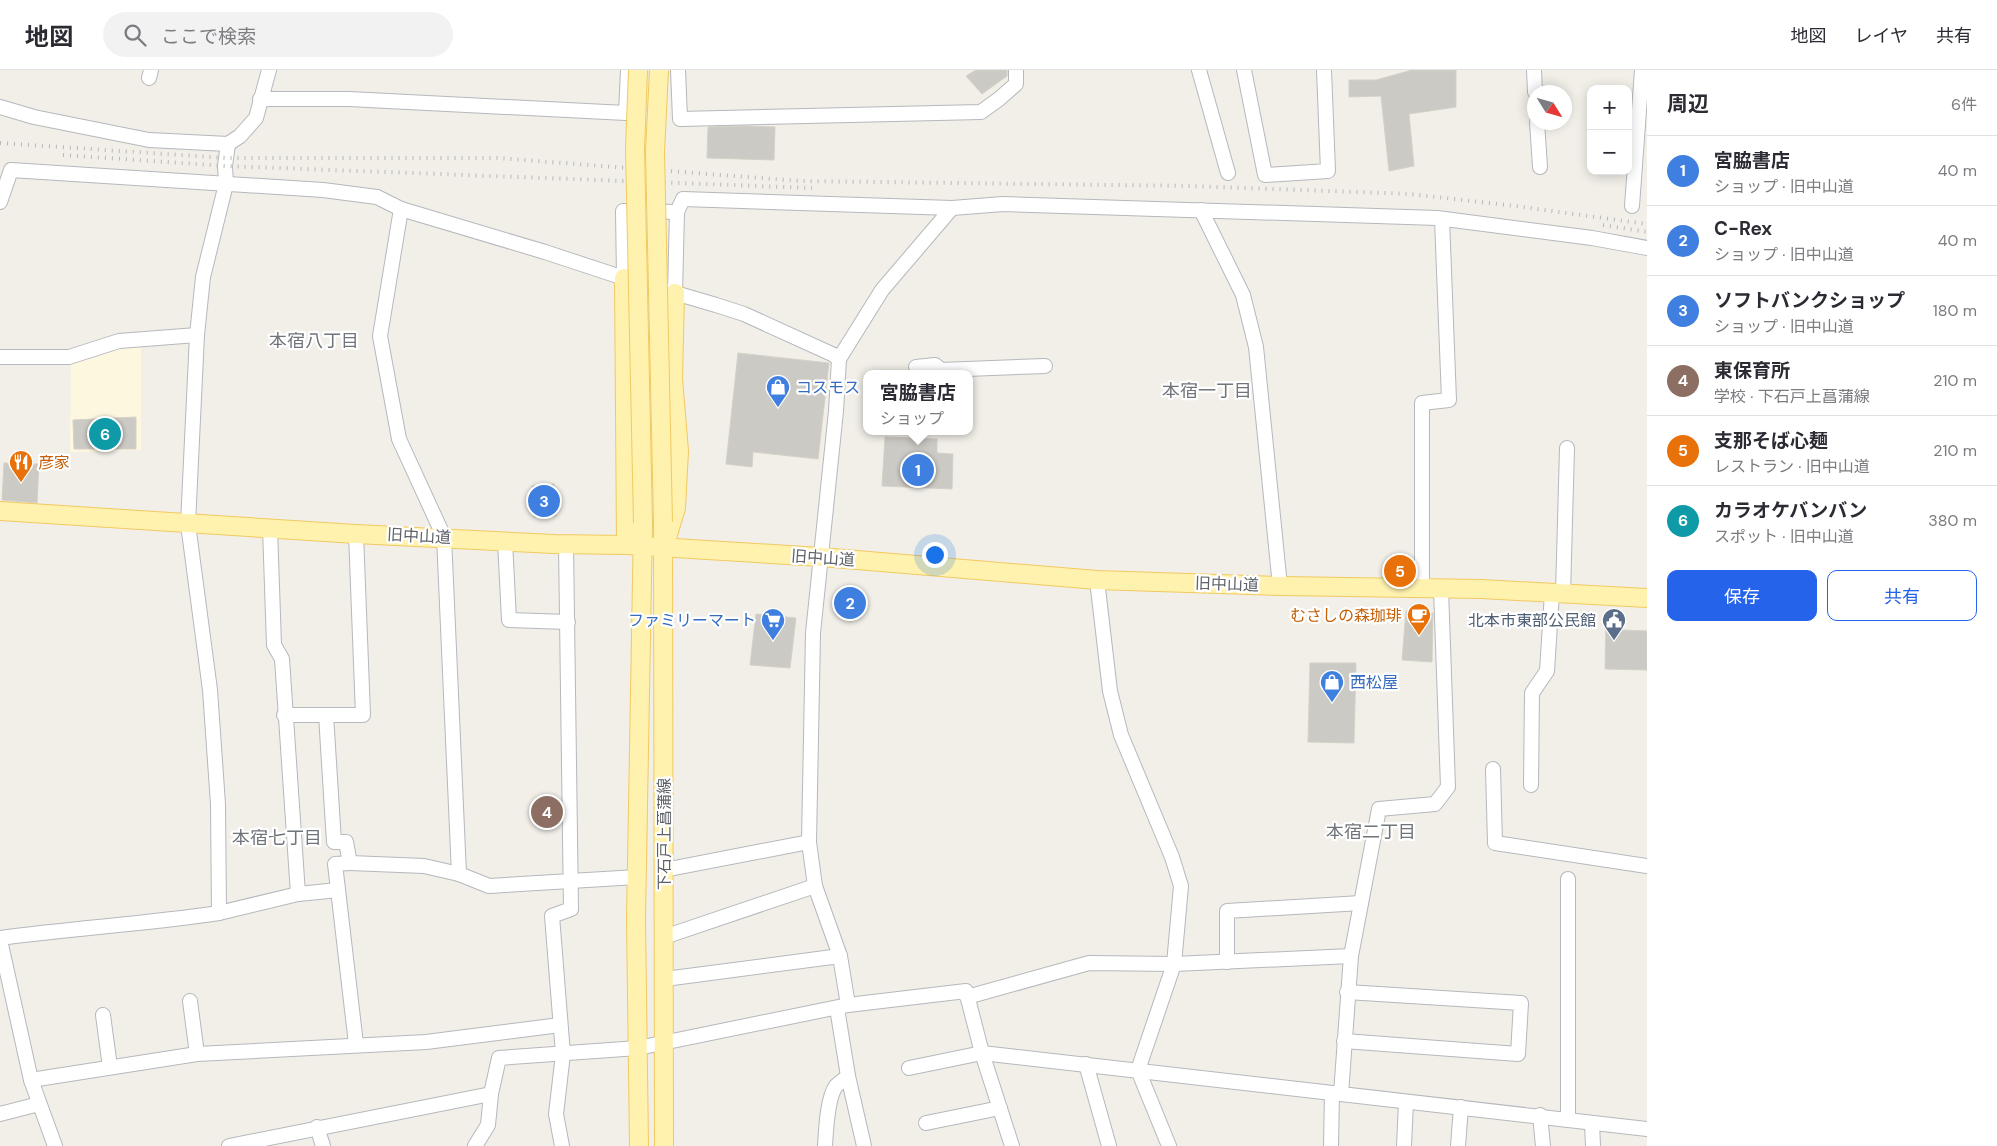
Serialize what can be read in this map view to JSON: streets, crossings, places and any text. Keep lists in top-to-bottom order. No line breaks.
{"streets":{"main road":["旧中山道","下石戸上菖蒲線"]},"crossings":[["旧中山道","下石戸上菖蒲線"]],"districts":["本宿八丁目","本宿一丁目","本宿二丁目","本宿七丁目"],"places":{"shop":["コスモス","西松屋"],"restaurant":["彦家"],"cafe":["むさしの森珈琲"],"supermarket":["ファミリーマート"],"public building":["北本市東部公民館"]},"north":"bottom right","page":{"header":"地図","search":"ここで検索","nav":["地図","レイヤ","共有"],"heading":["周辺","6件"],"map_buttons":["+","−"],"list":[{"mark":"1","name":"宮脇書店","note":"ショップ · 旧中山道","value":"40 m"},{"mark":"2","name":"C-Rex","note":"ショップ · 旧中山道","value":"40 m"},{"mark":"3","name":"ソフトバンクショップ","note":"ショップ · 旧中山道","value":"180 m"},{"mark":"4","name":"東保育所","note":"学校 · 下石戸上菖蒲線","value":"210 m"},{"mark":"5","name":"支那そば心麺","note":"レストラン · 旧中山道","value":"210 m"},{"mark":"6","name":"カラオケバンバン","note":"スポット · 旧中山道","value":"380 m"}],"popup":["宮脇書店","ショップ"],"pins":["6","1","3","5","2","4"],"buttons":["保存","共有"]}}
